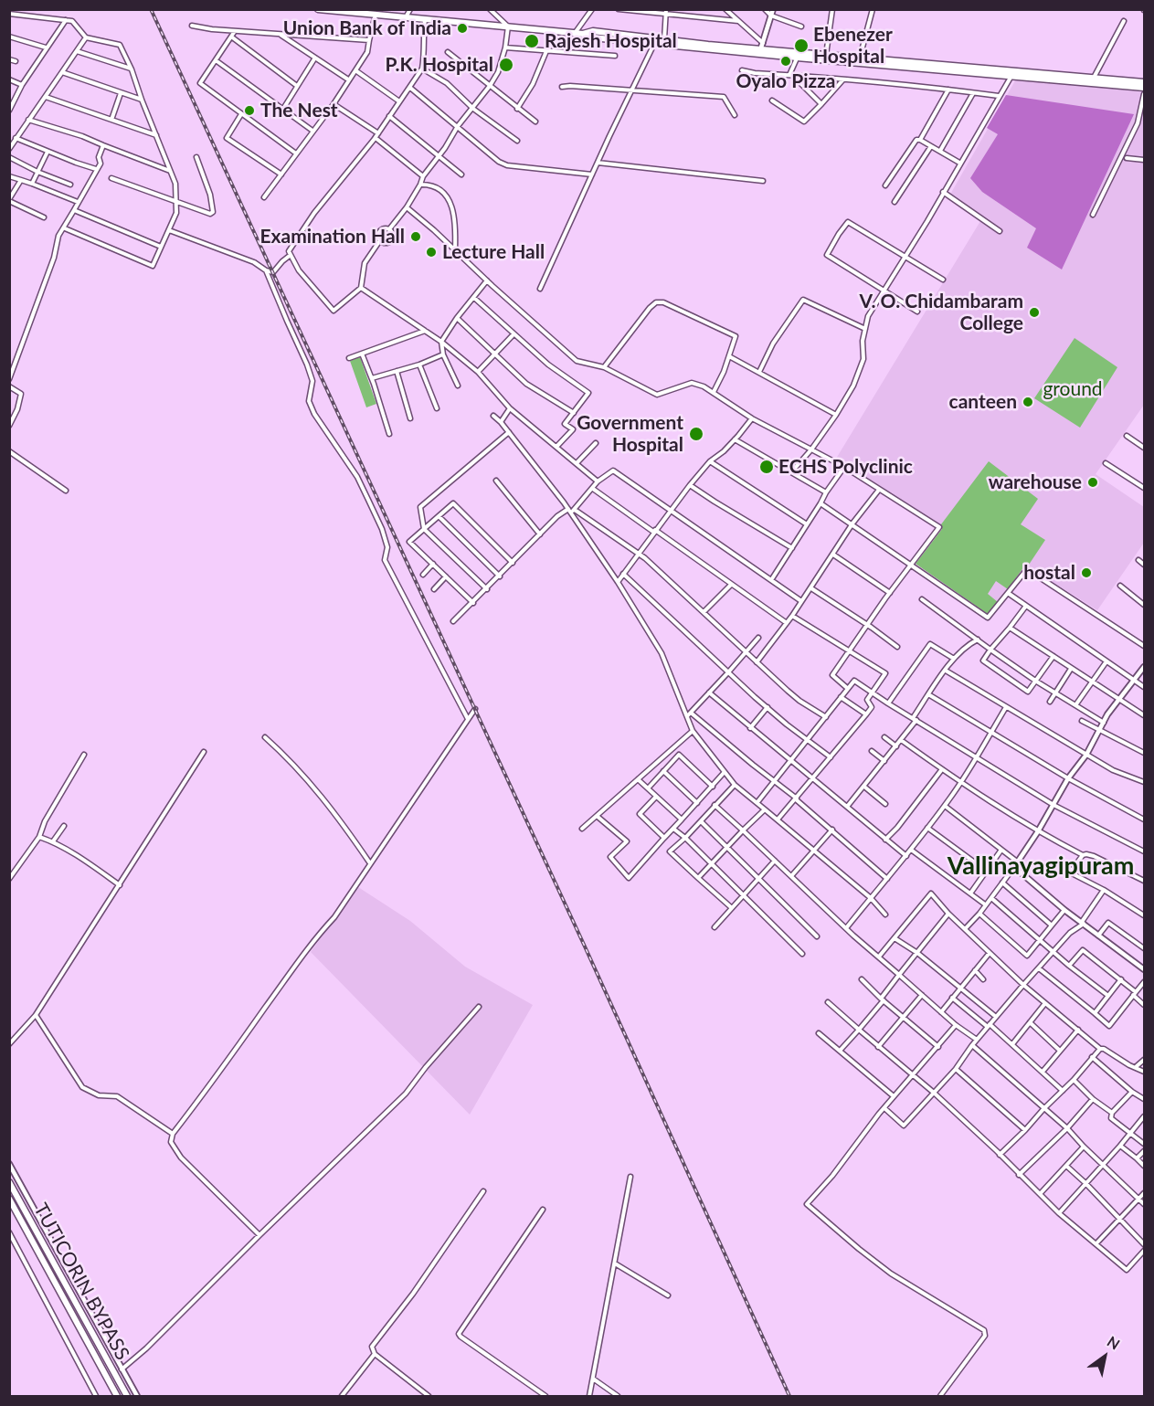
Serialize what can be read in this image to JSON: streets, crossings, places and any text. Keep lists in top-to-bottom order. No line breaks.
{"streets":{"main road":["TUTICORIN BYPASS"]},"districts":["Vallinayagipuram"],"parks":["ground"],"places":["Union Bank of India","Rajesh Hospital","Ebenezer Hospital","Oyalo Pizza","P.K. Hospital","The Nest","Examination Hall","Lecture Hall","V. O. Chidambaram College","canteen","Government Hospital","ECHS Polyclinic","warehouse","hostal"],"north":"top right"}
